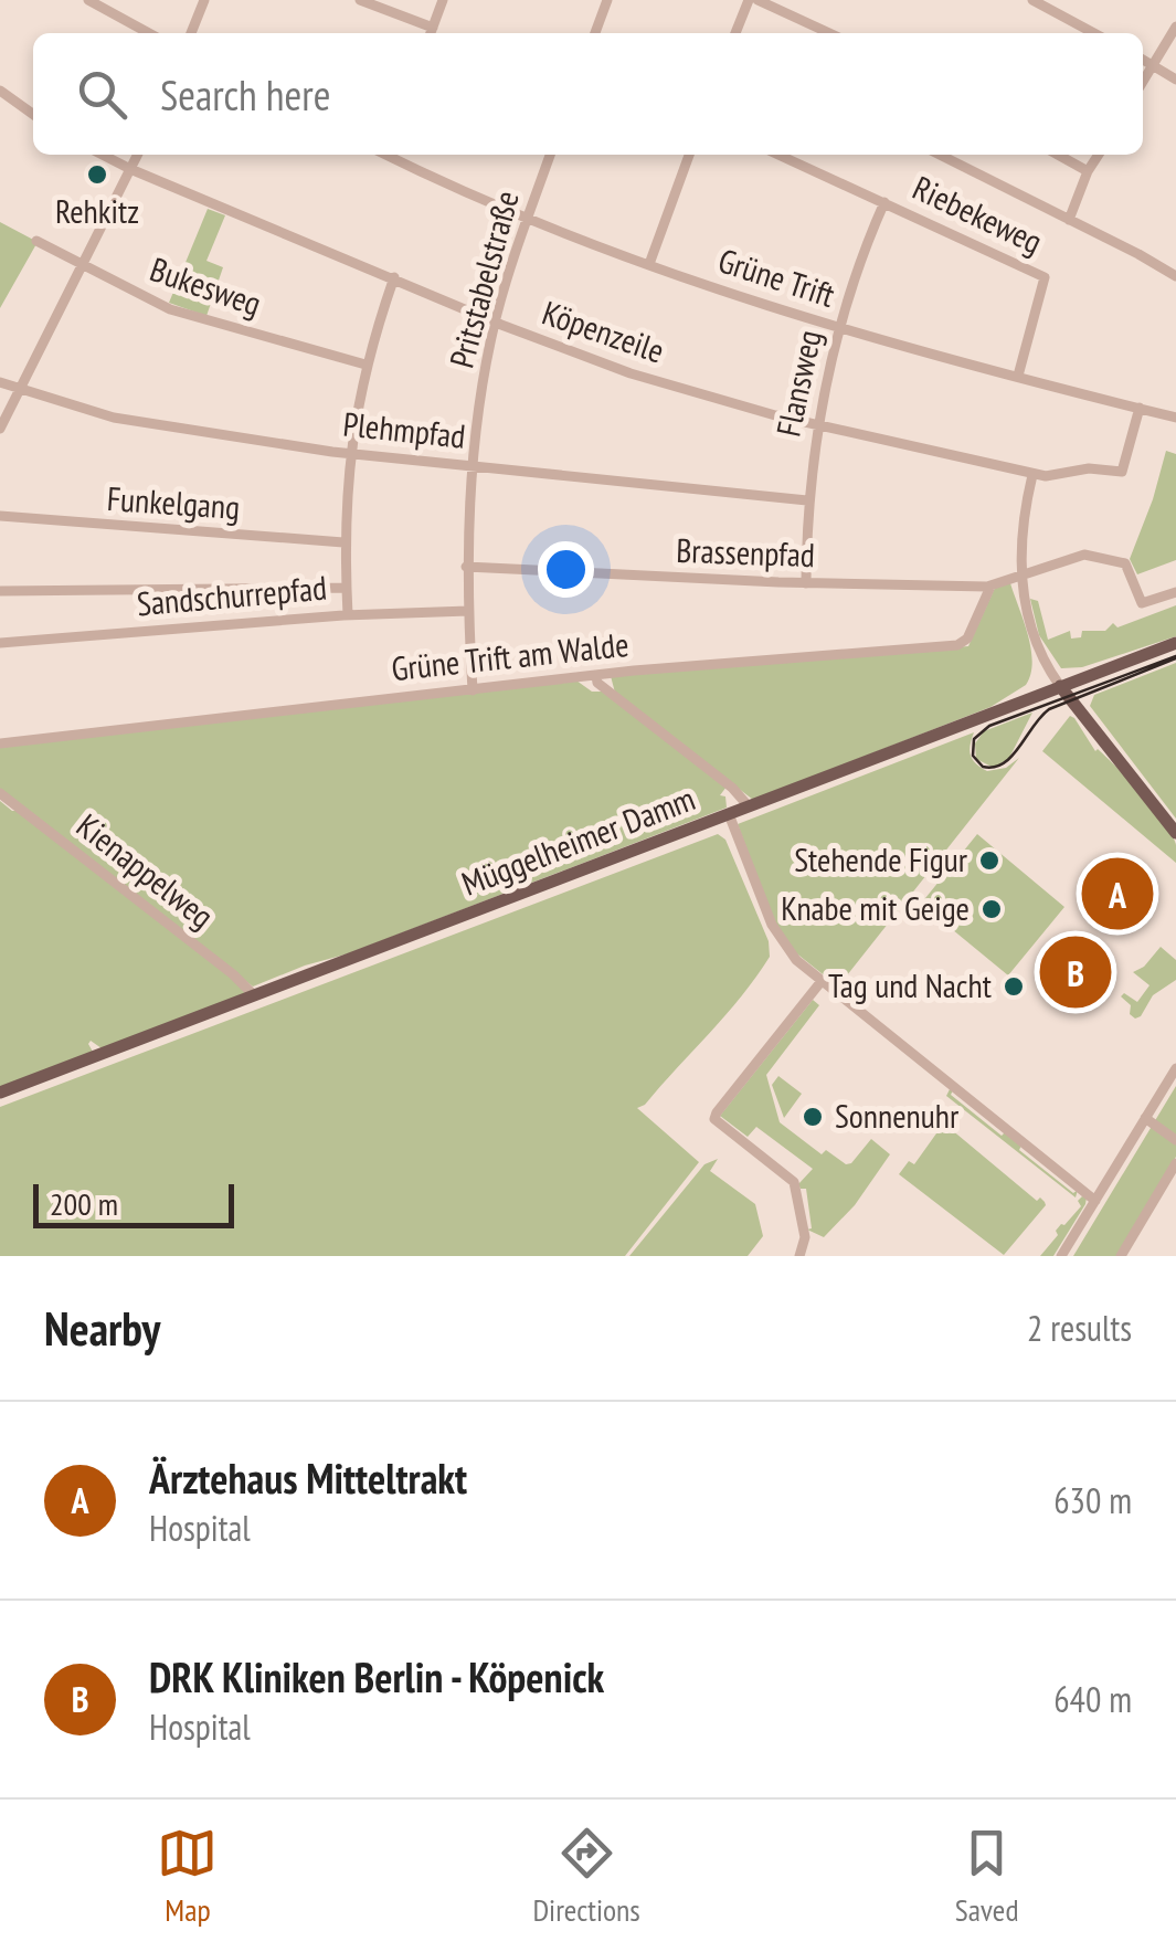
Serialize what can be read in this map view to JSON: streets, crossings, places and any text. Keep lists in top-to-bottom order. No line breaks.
{"streets":{"main road":["Müggelheimer Damm"],"street":["Riebekeweg","Grüne Trift","Pritstabelstraße","Bukesweg","Köpenzeile","Flansweg","Plehmpfad","Funkelgang","Brassenpfad","Sandschurrepfad","Grüne Trift am Walde","Kienappelweg"]},"crossings":[["Riebekeweg","Grüne Trift"],["Riebekeweg","Flansweg"],["Grüne Trift","Pritstabelstraße"],["Grüne Trift","Köpenzeile"],["Grüne Trift","Flansweg"],["Pritstabelstraße","Köpenzeile"],["Pritstabelstraße","Plehmpfad"],["Pritstabelstraße","Brassenpfad"],["Pritstabelstraße","Sandschurrepfad"],["Pritstabelstraße","Grüne Trift am Walde"],["Köpenzeile","Flansweg"],["Flansweg","Plehmpfad"],["Flansweg","Brassenpfad"],["Brassenpfad","Grüne Trift am Walde"],["Müggelheimer Damm","Kienappelweg"]],"places":["Rehkitz","Stehende Figur","Knabe mit Geige","Tag und Nacht","Sonnenuhr"],"scale_bar":"200 m","page":{"search":"Search here","pins":["A","B"],"scale":"200 m","heading":["Nearby","2 results"],"list":[{"mark":"A","name":"Ärztehaus Mitteltrakt","note":"Hospital","value":"630 m"},{"mark":"B","name":"DRK Kliniken Berlin - Köpenick","note":"Hospital","value":"640 m"}],"nav":["Map","Directions","Saved"]}}
